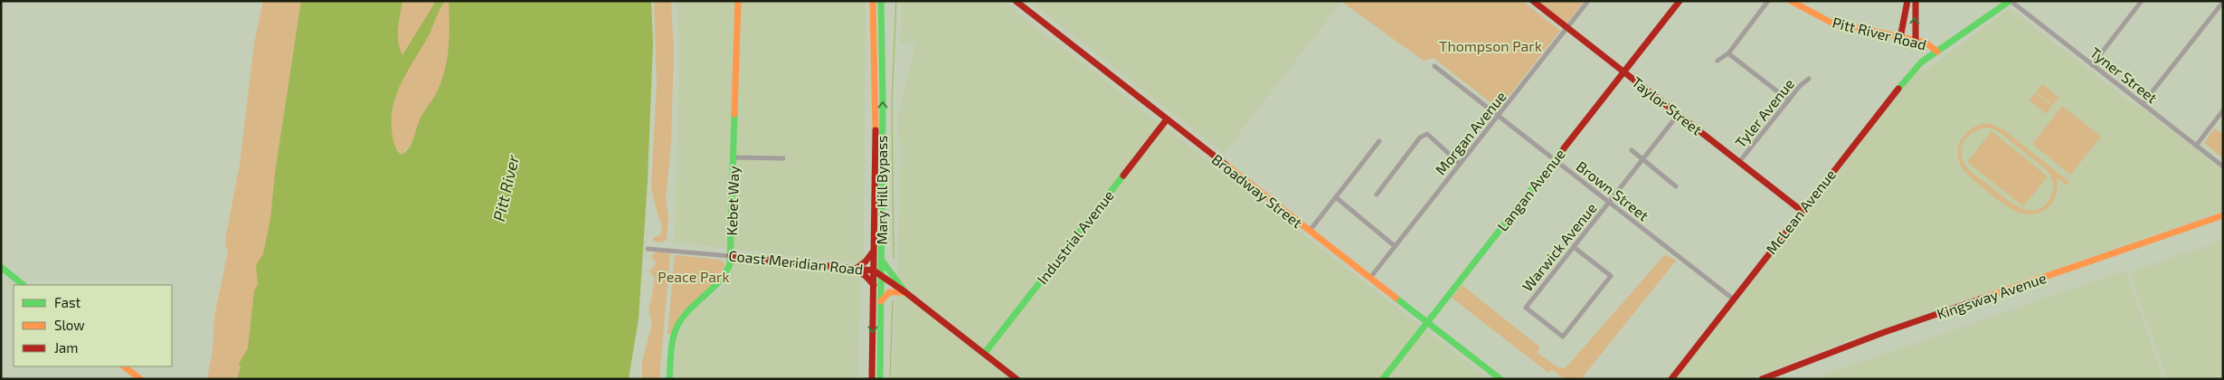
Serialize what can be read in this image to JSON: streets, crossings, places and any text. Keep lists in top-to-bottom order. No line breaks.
{"streets":{"main road":["Pitt River Road","Taylor Street","Mary Hill Bypass","Langan Avenue","Broadway Street","Kebet Way","McLean Avenue","Industrial Avenue","Coast Meridian Road","Kingsway Avenue"],"street":["Tyner Street","Tyler Avenue","Morgan Avenue","Brown Street","Warwick Avenue"]},"crossings":[["Pitt River Road","Tyner Street"],["Pitt River Road","McLean Avenue"],["Taylor Street","Tyler Avenue"],["Taylor Street","Morgan Avenue"],["Taylor Street","Langan Avenue"],["Taylor Street","McLean Avenue"],["Taylor Street","Warwick Avenue"],["Morgan Avenue","Broadway Street"],["Morgan Avenue","Brown Street"],["Mary Hill Bypass","Coast Meridian Road"],["Langan Avenue","Broadway Street"],["Langan Avenue","Brown Street"],["Broadway Street","Industrial Avenue"],["Brown Street","McLean Avenue"],["Brown Street","Warwick Avenue"],["Kebet Way","Coast Meridian Road"],["Industrial Avenue","Coast Meridian Road"]],"water":["Pitt River"],"parks":["Thompson Park","Peace Park"],"legend":["Fast","Slow","Jam"]}
